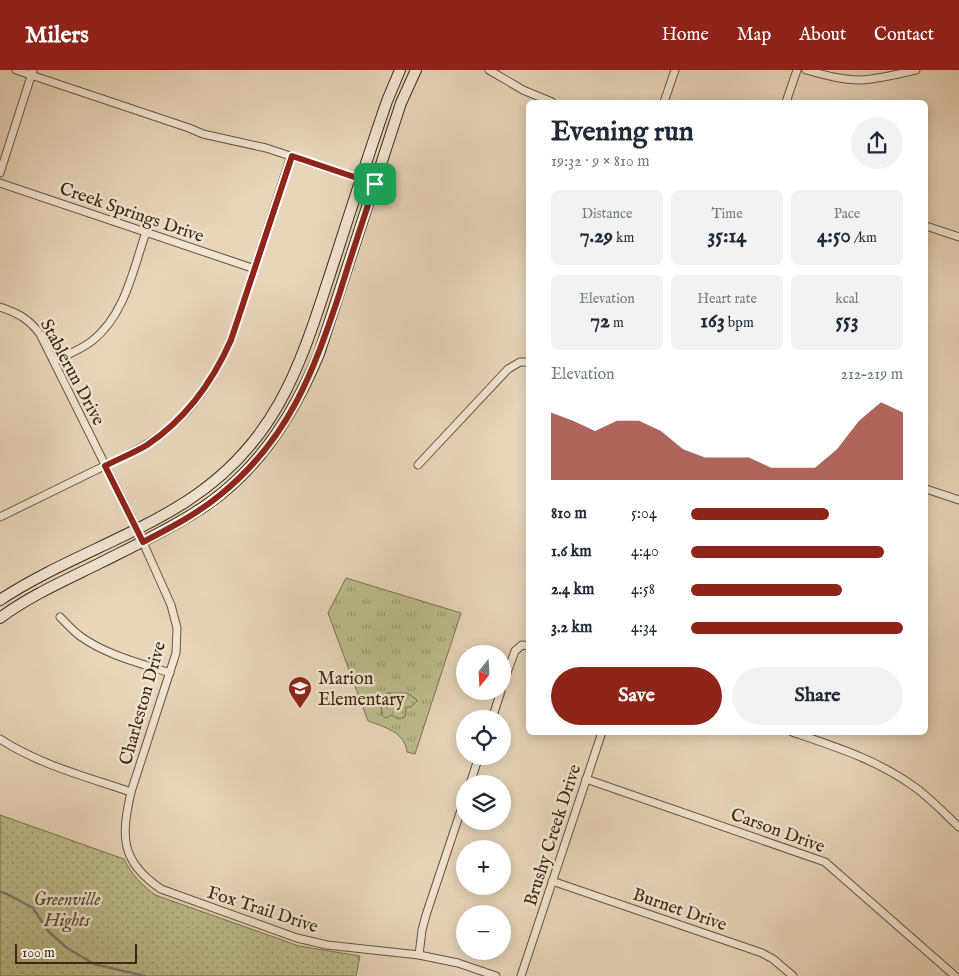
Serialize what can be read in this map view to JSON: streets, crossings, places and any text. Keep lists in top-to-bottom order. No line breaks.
{"streets":{"street":["Creek Springs Drive","Stablerun Drive","Charleston Drive","Carson Drive","Brushy Creek Drive","Fox Trail Drive","Burnet Drive"]},"crossings":[["Stablerun Drive","Charleston Drive"],["Charleston Drive","Fox Trail Drive"],["Carson Drive","Brushy Creek Drive"],["Brushy Creek Drive","Burnet Drive"]],"parks":["Greenville Hights"],"places":{"school or university":["Marion Elementary"]},"scale_bar":"100 m","north":"bottom","page":{"header":"Milers","nav":["Home","Map","About","Contact"],"heading":["Evening run","19:32 · 9 × 810 m"],"stats":[["Distance","7.29 km"],["Time","35:14"],["Pace","4:50 /km"],["Elevation","72 m"],["Heart rate","163 bpm"],["kcal","553"]],"chart":["Elevation","212–219 m"],"list":[{"name":"810 m","note":"5:04"},{"name":"1.6 km","note":"4:40"},{"name":"2.4 km","note":"4:58"},{"name":"3.2 km","note":"4:34"}],"map_buttons":["+","−"],"buttons":["Save","Share"],"scale":"100 m"}}
